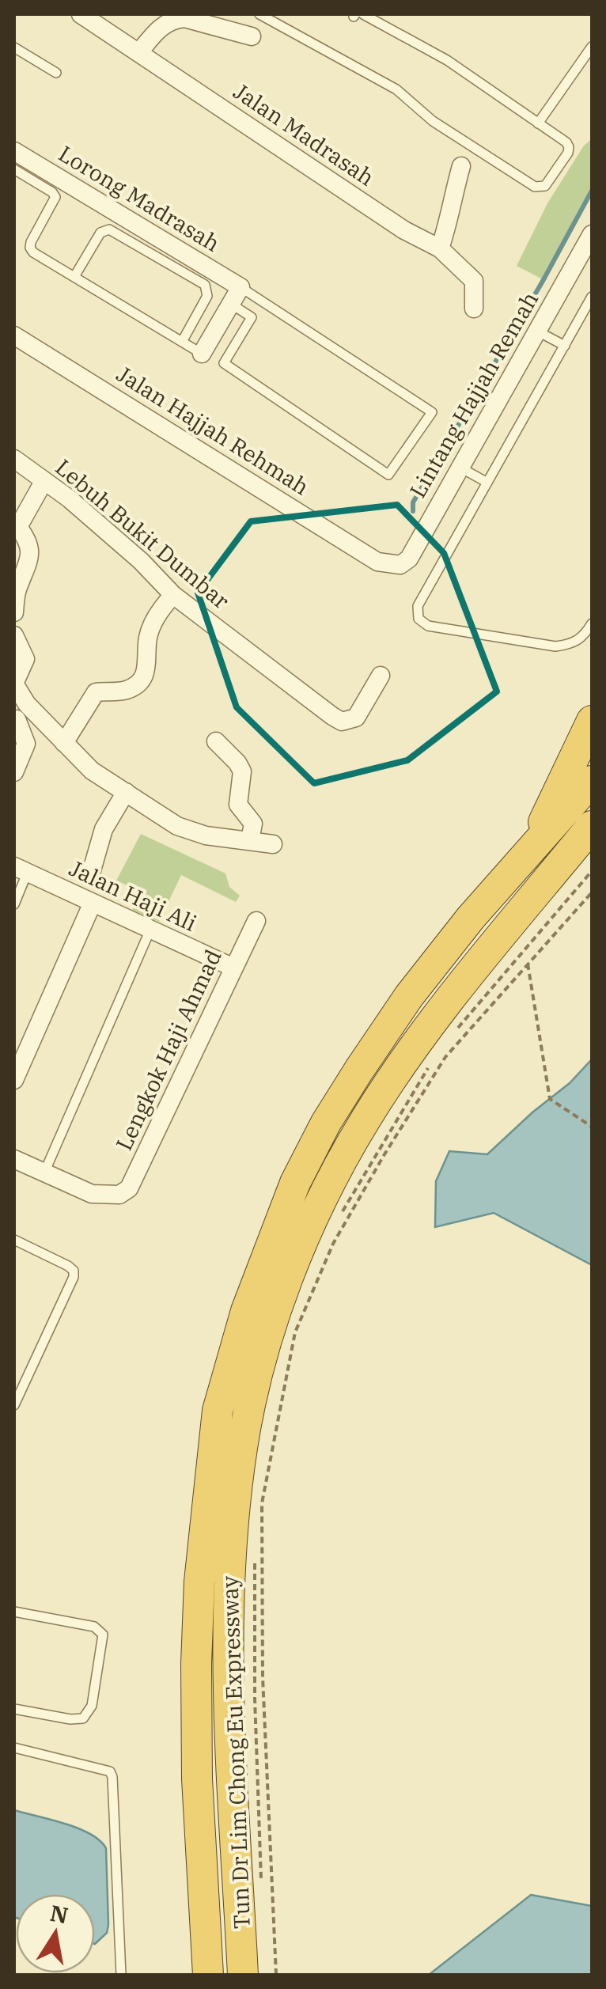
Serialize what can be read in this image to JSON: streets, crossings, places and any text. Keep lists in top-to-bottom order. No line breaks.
{"streets":{"highway":["Tun Dr Lim Chong Eu Expressway"],"street":["Jalan Madrasah","Lorong Madrasah","Lintang Hajjah Remah","Jalan Hajjah Rehmah","Lebuh Bukit Dumbar","Jalan Haji Ali","Lengkok Haji Ahmad"]},"crossings":[["Lintang Hajjah Remah","Jalan Hajjah Rehmah"],["Jalan Haji Ali","Lengkok Haji Ahmad"]],"north":"top"}
